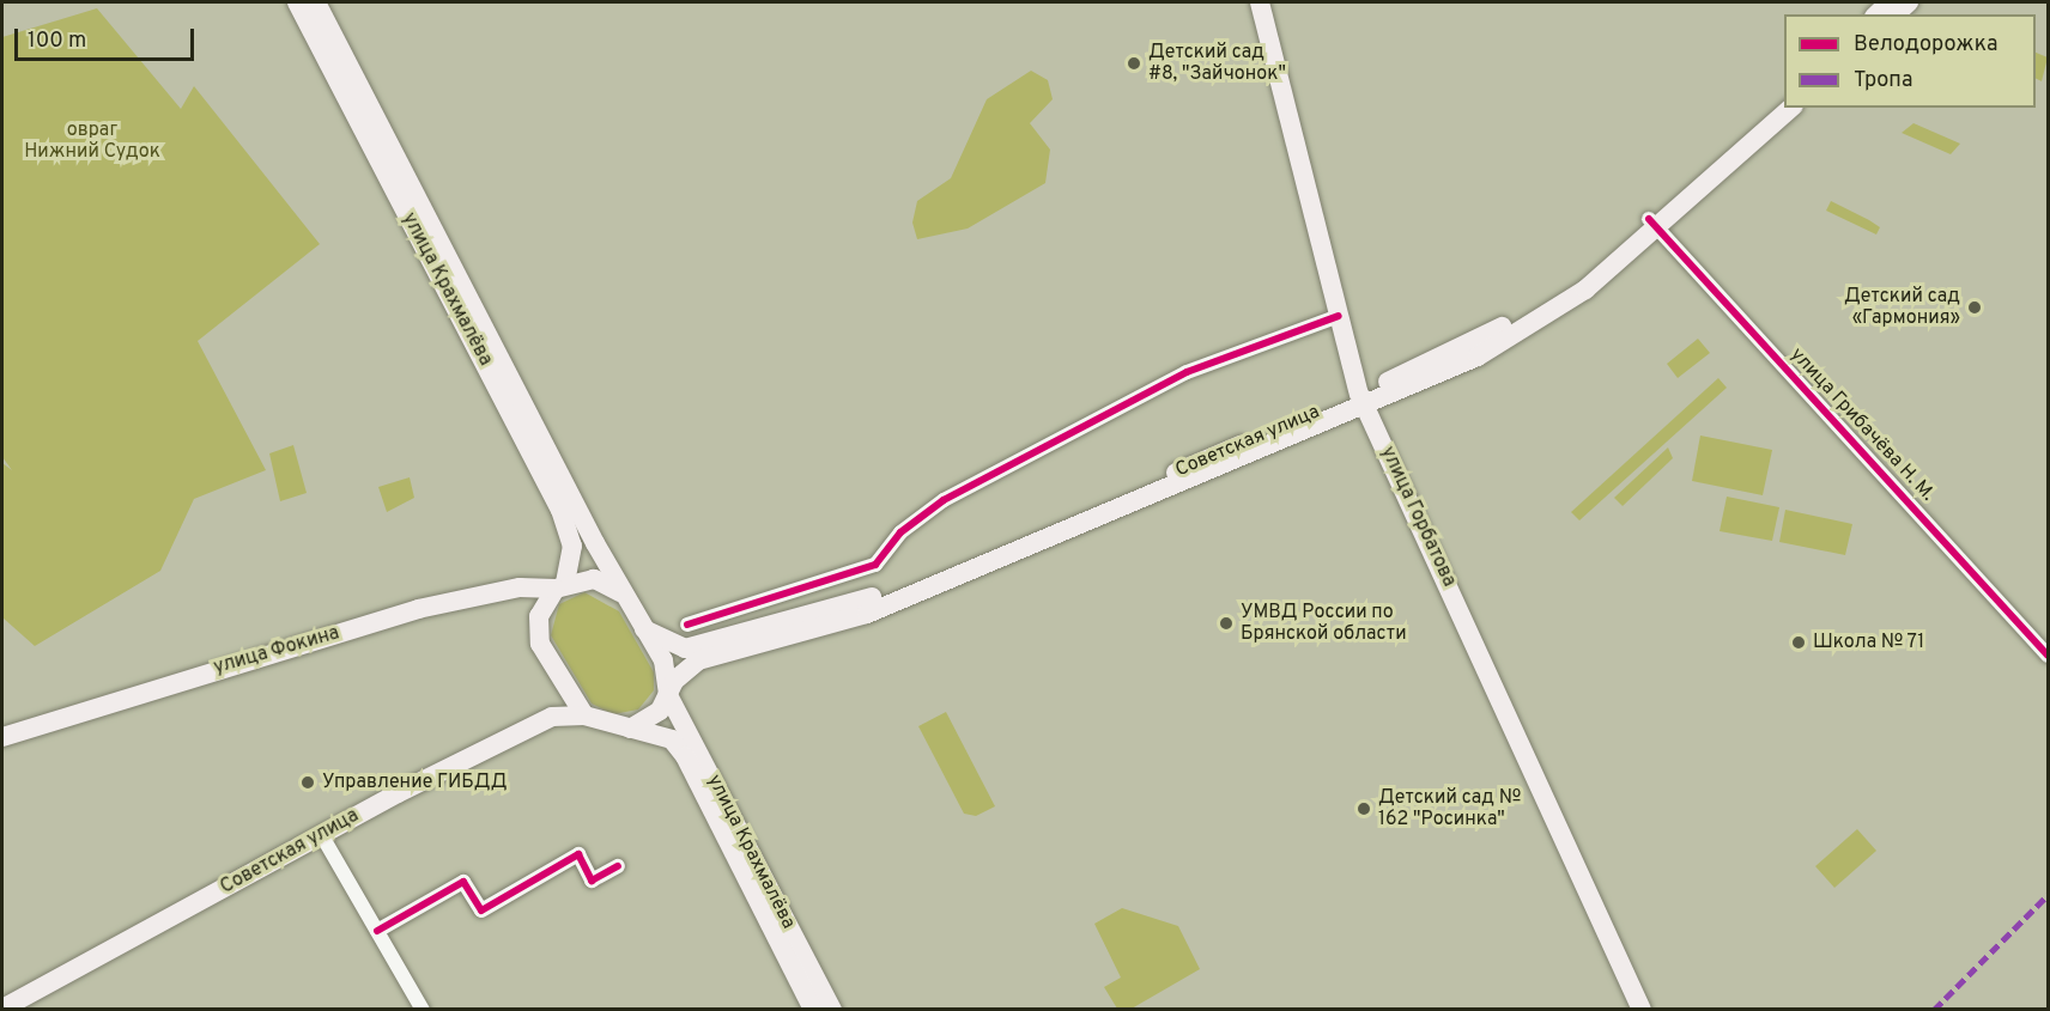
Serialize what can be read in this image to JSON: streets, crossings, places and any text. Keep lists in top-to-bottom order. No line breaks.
{"streets":{"main road":["улица Крахмалёва","Советская улица","улица Горбатова","улица Фокина"],"street":["улица Грибачёва Н. М."]},"crossings":[["улица Крахмалёва","Советская улица"],["улица Крахмалёва","улица Фокина"],["улица Грибачёва Н. М.","Советская улица"],["Советская улица","улица Горбатова"],["Советская улица","улица Фокина"]],"parks":["овраг Нижний Судок"],"places":["Детский сад #8, \"Зайчонок\"","Детский сад «Гармония»","УМВД России по Брянской области","Школа № 71","Управление ГИБДД","Детский сад № 162 \"Росинка\""],"legend":["Велодорожка","Тропа"],"scale_bar":"100 m"}
